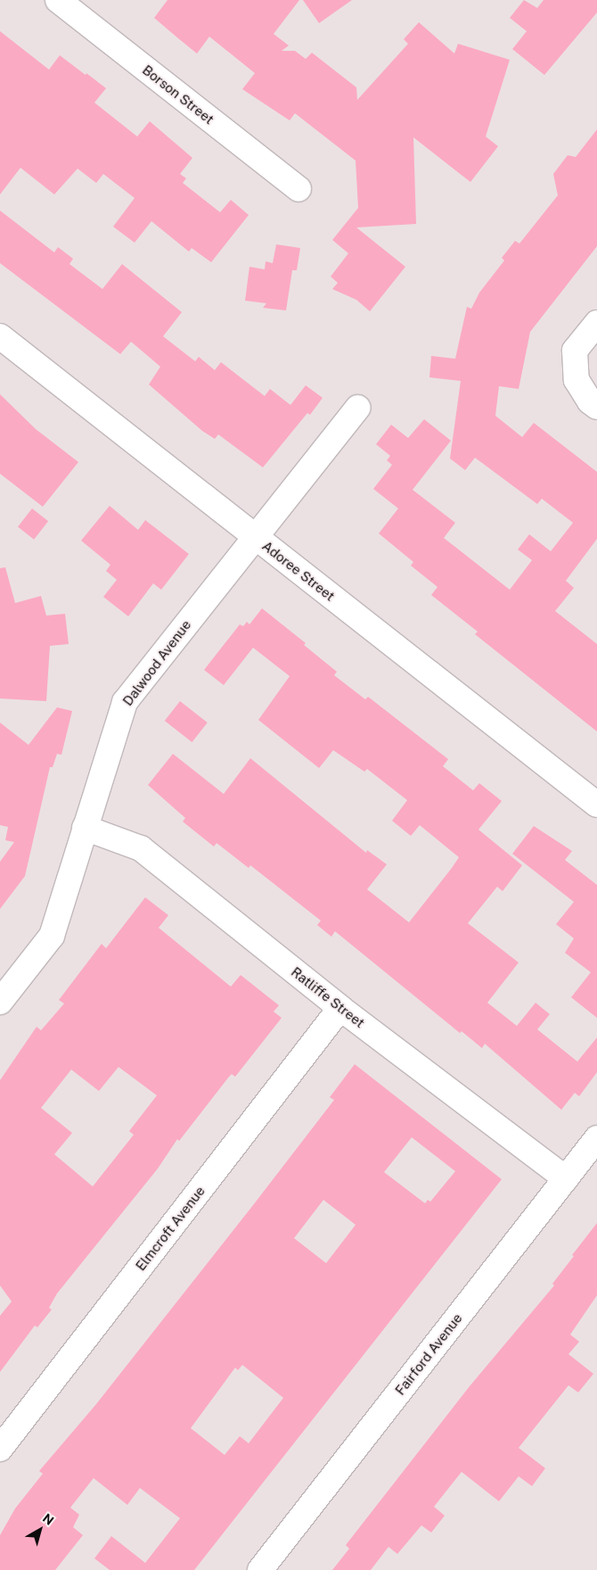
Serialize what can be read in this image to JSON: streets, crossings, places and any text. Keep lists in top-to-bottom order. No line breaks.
{"streets":{"street":["Borson Street","Adoree Street","Dalwood Avenue","Ratliffe Street","Elmcroft Avenue","Fairford Avenue"]},"crossings":[["Adoree Street","Dalwood Avenue"],["Dalwood Avenue","Ratliffe Street"],["Ratliffe Street","Elmcroft Avenue"],["Ratliffe Street","Fairford Avenue"]],"north":"top right"}
